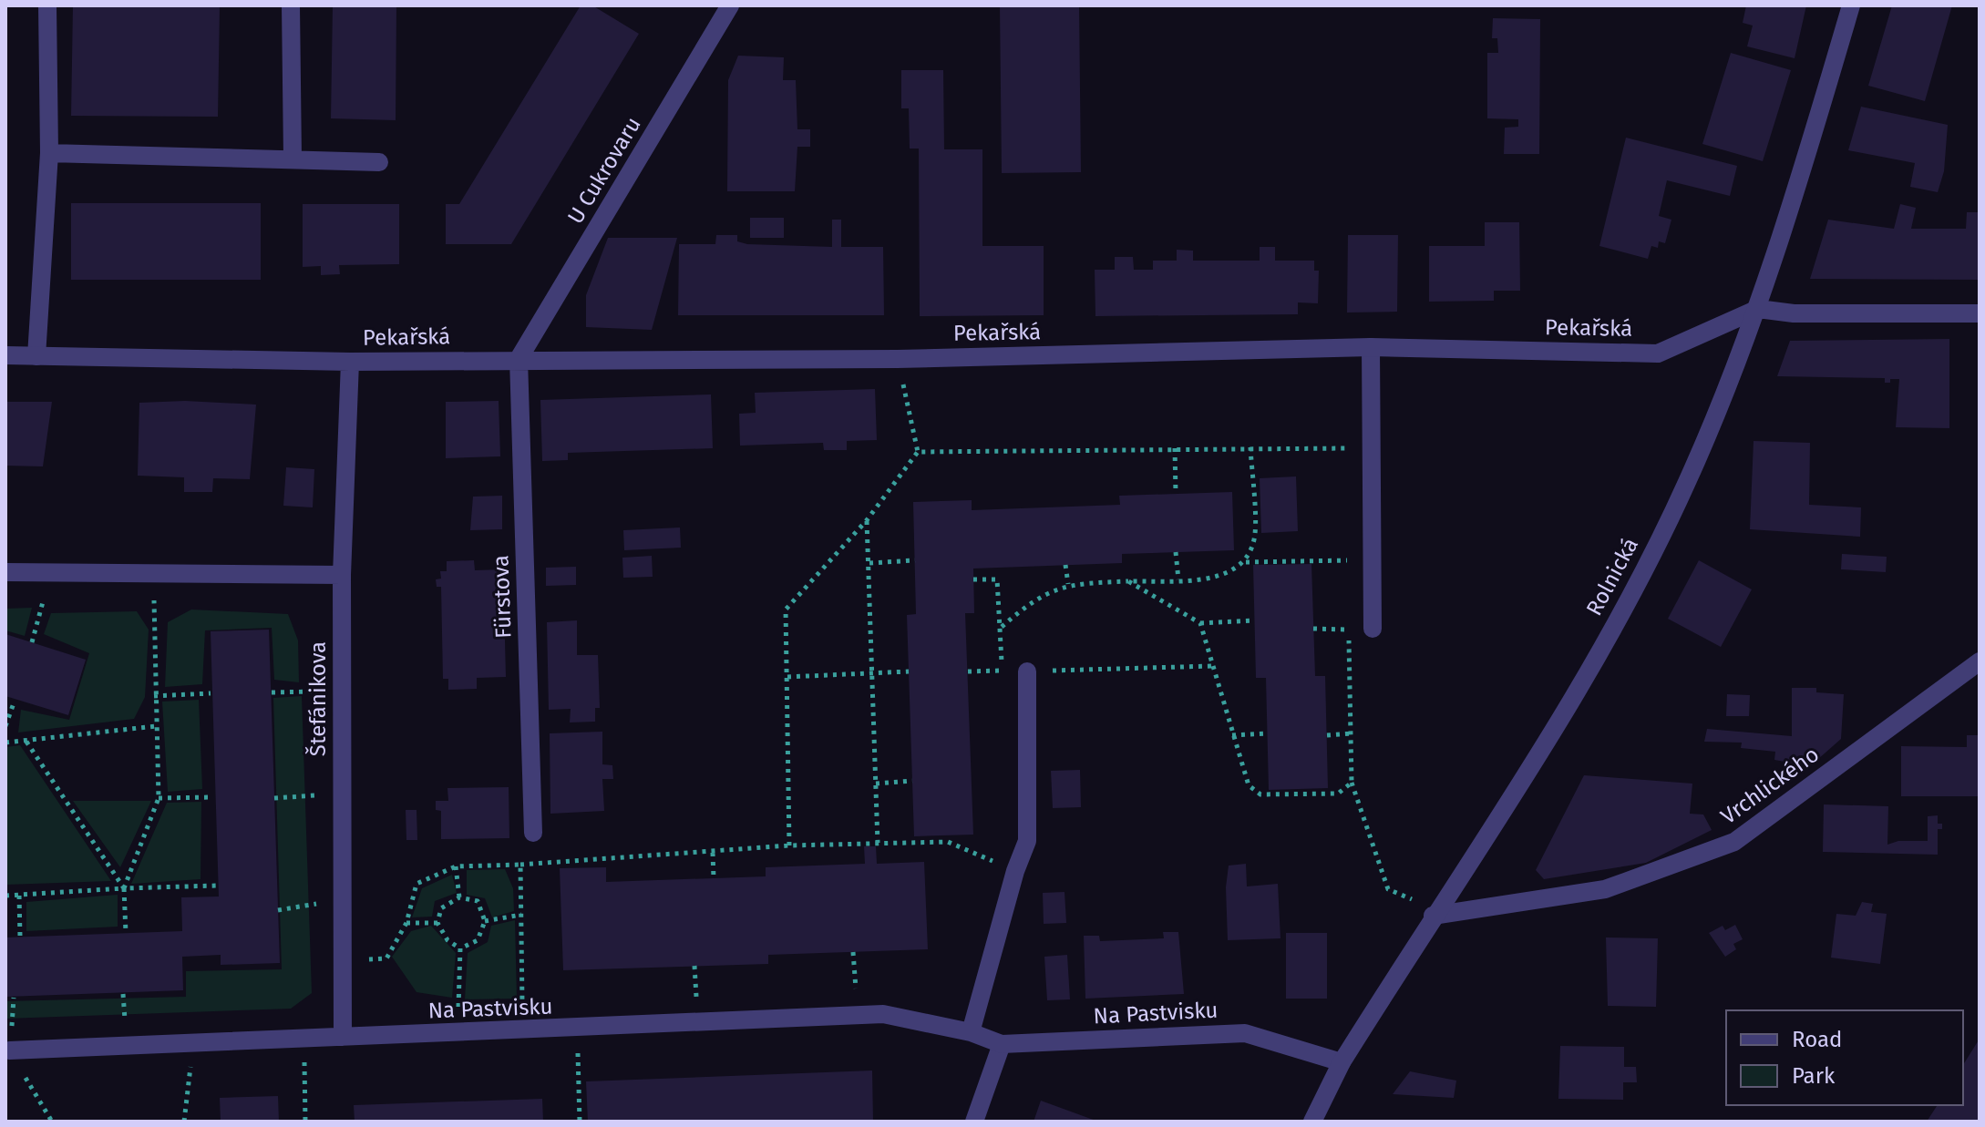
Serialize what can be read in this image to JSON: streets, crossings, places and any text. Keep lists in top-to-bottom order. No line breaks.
{"streets":{"street":["U Cukrovaru","Pekařská","Rolnická","Fürstova","Štefánikova","Vrchlického","Na Pastvisku"]},"crossings":[["U Cukrovaru","Pekařská"],["U Cukrovaru","Fürstova"],["Pekařská","Rolnická"],["Pekařská","Fürstova"],["Pekařská","Štefánikova"],["Rolnická","Vrchlického"],["Rolnická","Na Pastvisku"],["Štefánikova","Na Pastvisku"]],"legend":["Road","Park"]}
